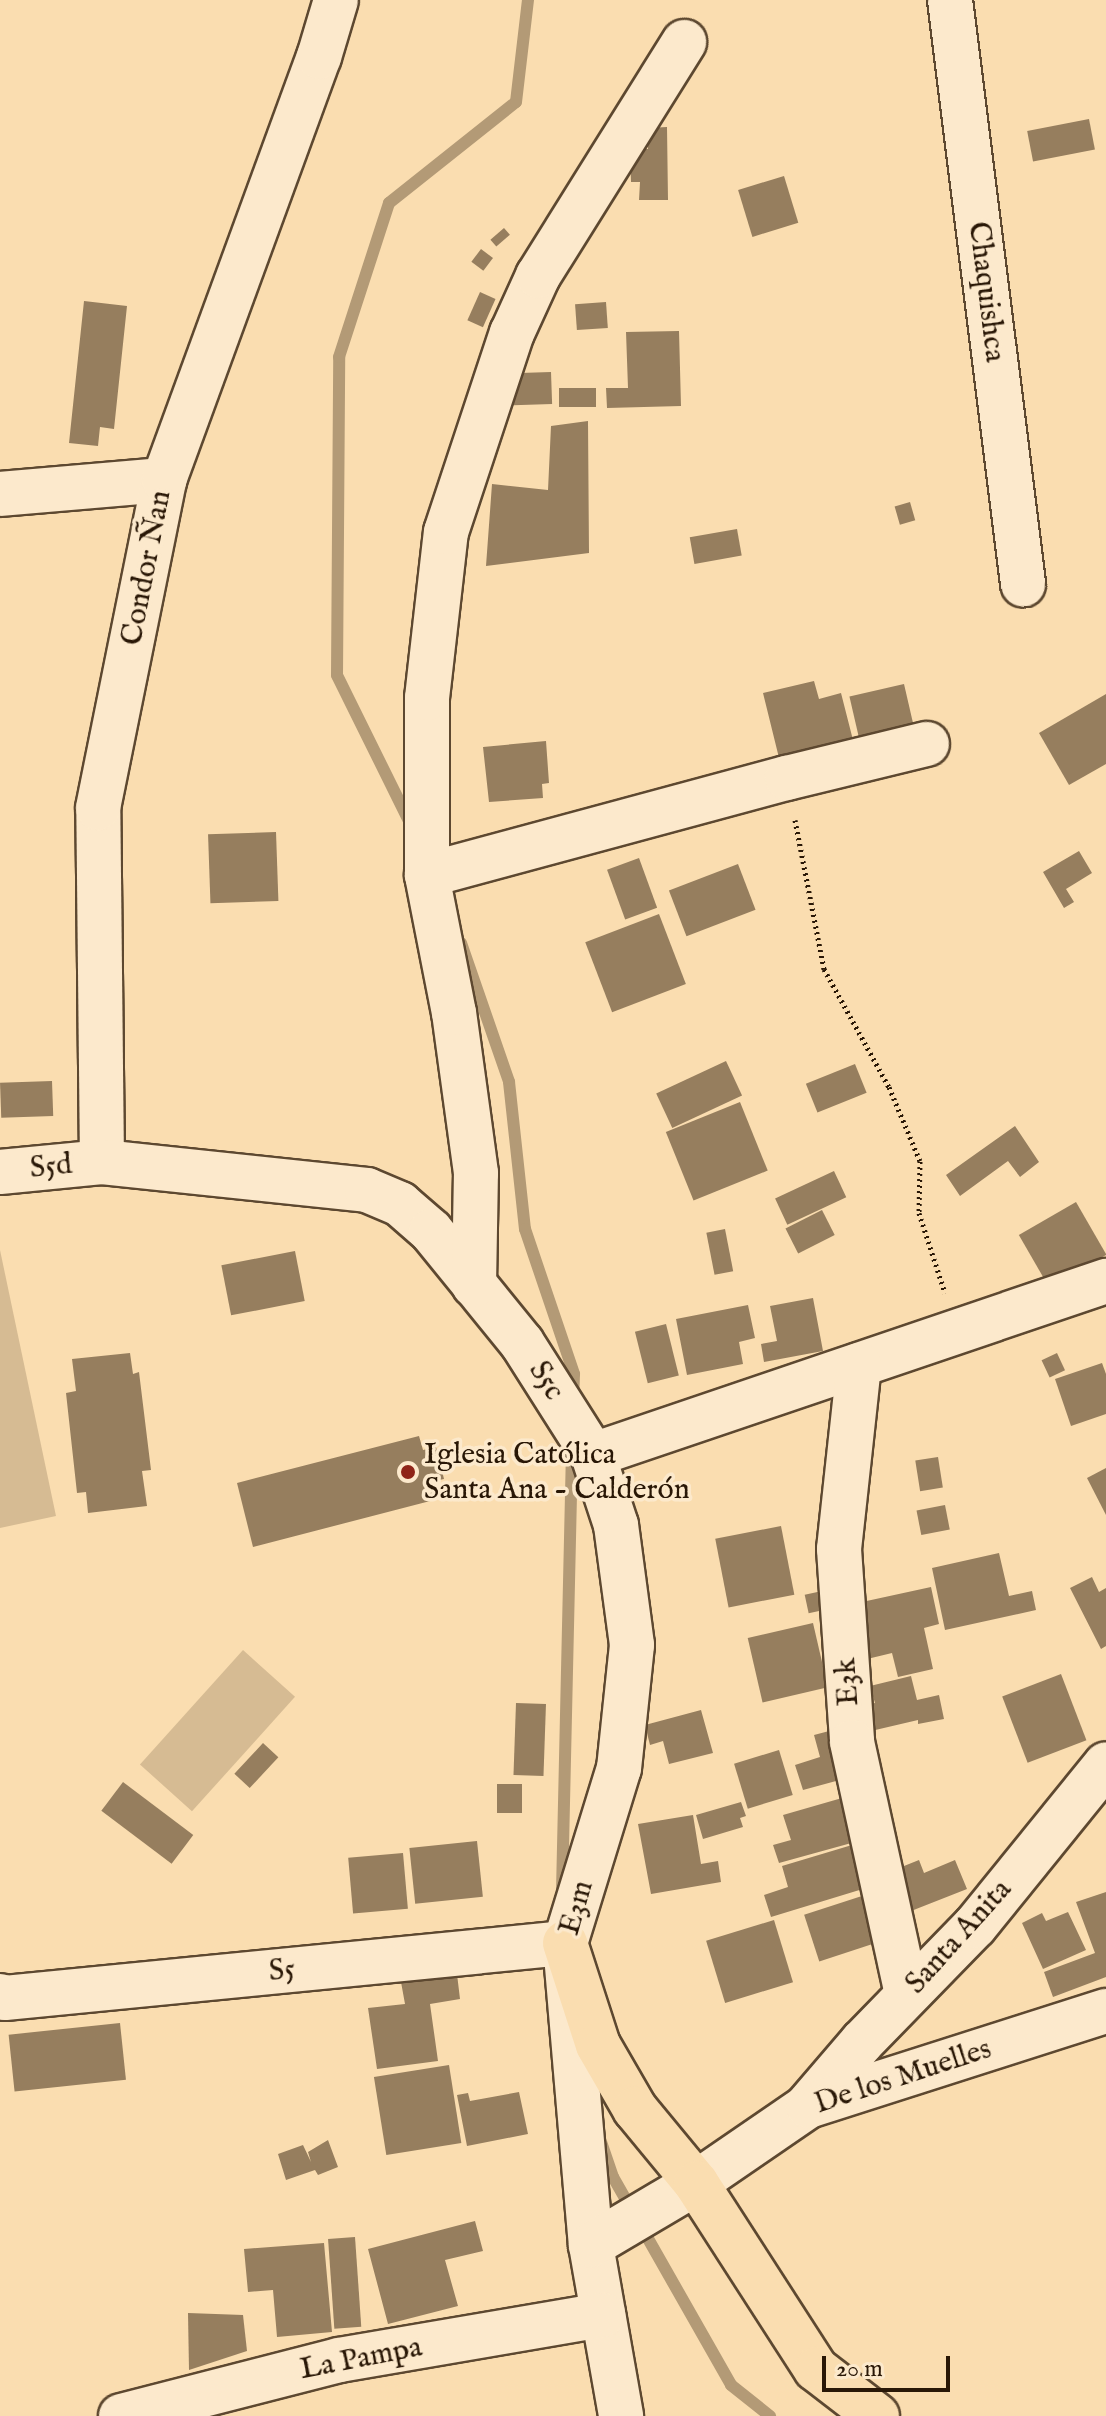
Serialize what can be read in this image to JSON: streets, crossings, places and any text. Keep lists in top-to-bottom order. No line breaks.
{"streets":{"street":["Chaquishca","Condor Ñan","S5d","S5c","E3k","E3m","Santa Anita","S5","De los Muelles","La Pampa"]},"crossings":[["Condor Ñan","S5d"],["Condor Ñan","S5c"],["S5d","S5c"],["S5c","E3m"],["E3k","Santa Anita"],["E3m","S5"],["E3m","De los Muelles"],["E3m","La Pampa"],["Santa Anita","De los Muelles"]],"places":["Iglesia Católica Santa Ana - Calderón"],"scale_bar":"20 m"}
